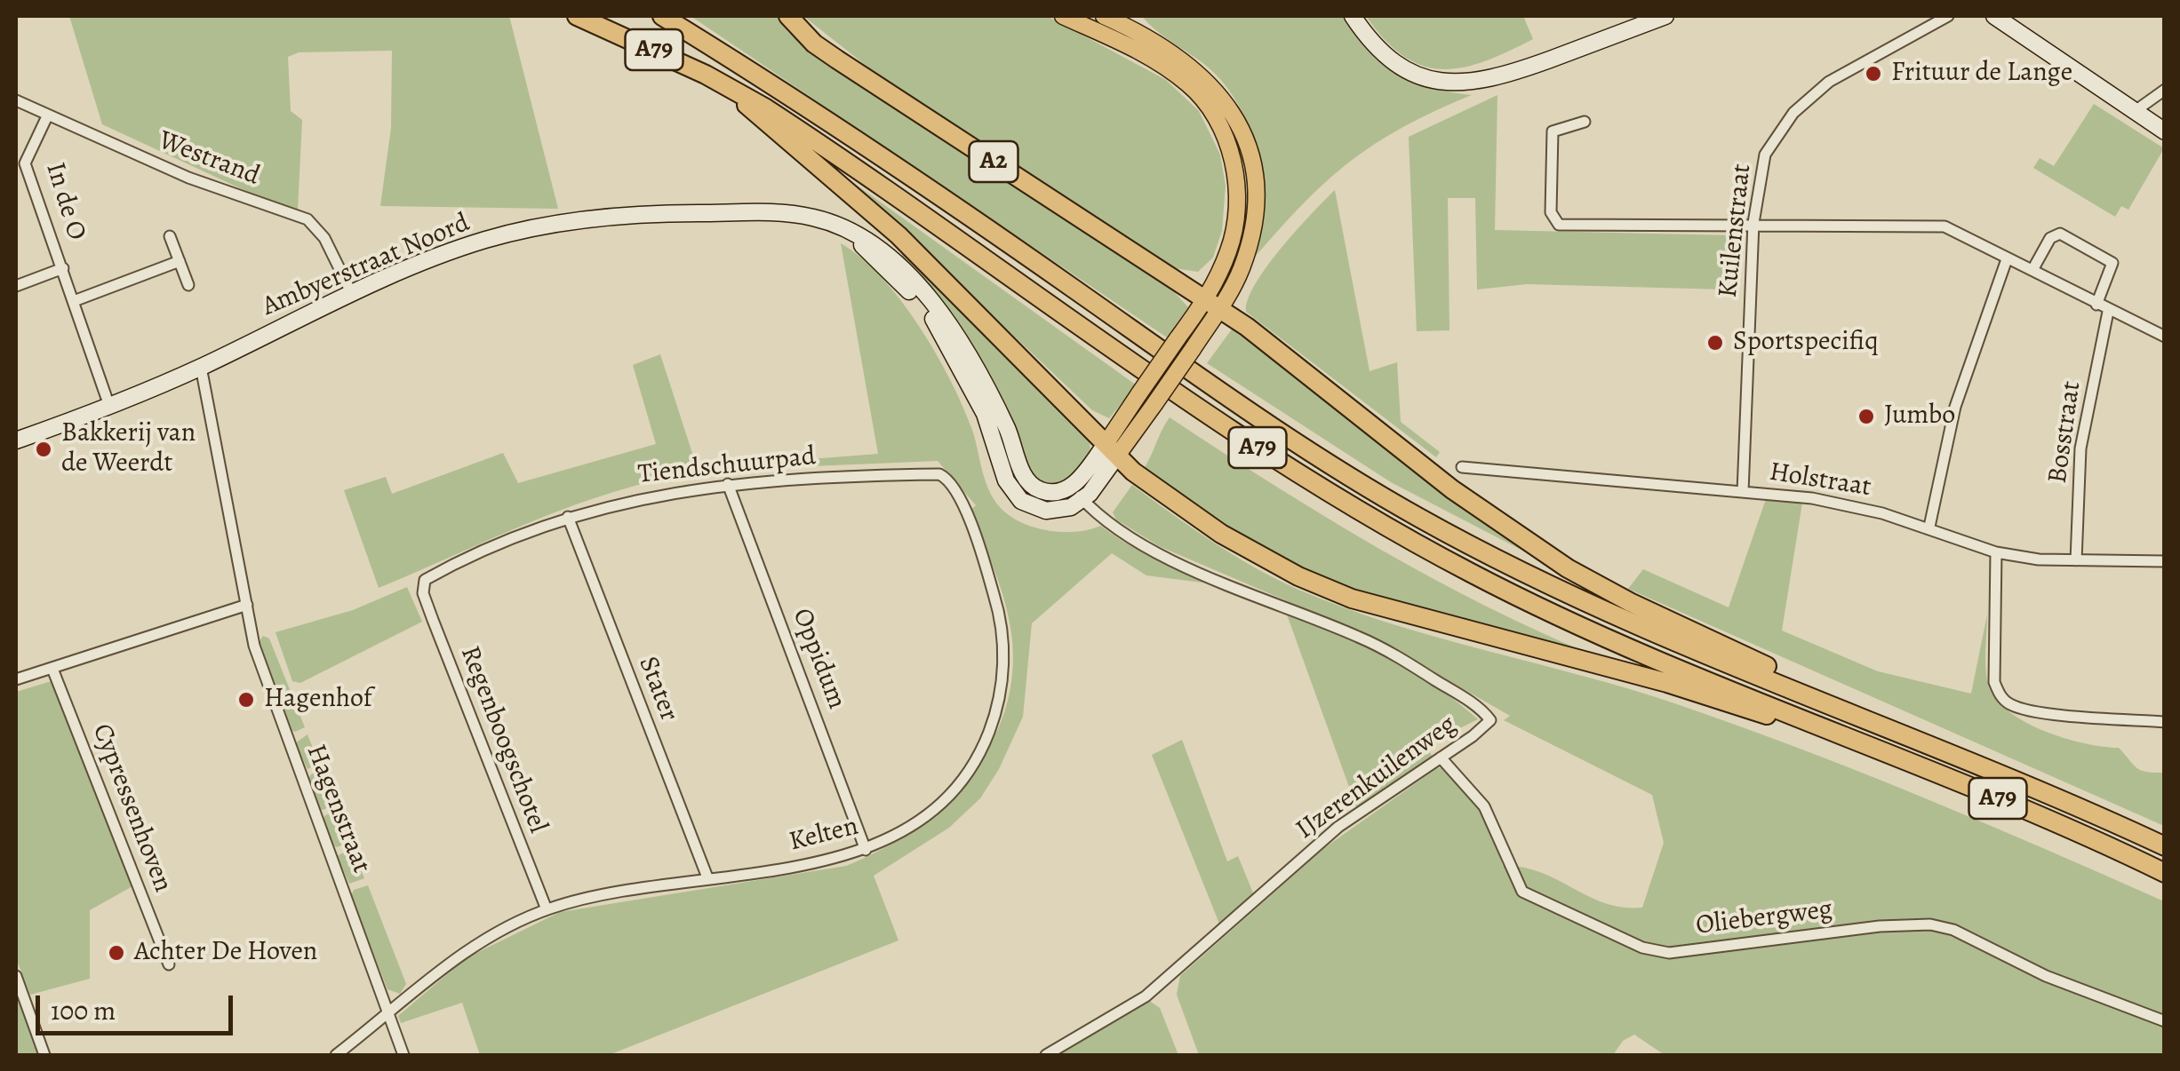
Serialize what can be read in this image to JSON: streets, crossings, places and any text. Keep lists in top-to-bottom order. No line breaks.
{"streets":{"highway":["A79","A2"],"street":["Westrand","In de O","Kuilenstraat","Ambyerstraat Noord","Bosstraat","Tiendschuurpad","Holstraat","Oppidum","Stater","Regenboogschotel","IJzerenkuilenweg","Cypressenhoven","Hagenstraat","Kelten","Oliebergweg"]},"crossings":[["A79","A2"],["Westrand","In de O"],["Westrand","Ambyerstraat Noord"],["In de O","Ambyerstraat Noord"],["Kuilenstraat","Holstraat"],["Ambyerstraat Noord","IJzerenkuilenweg"],["Ambyerstraat Noord","Hagenstraat"],["Bosstraat","Holstraat"],["Tiendschuurpad","Oppidum"],["Tiendschuurpad","Stater"],["Tiendschuurpad","Regenboogschotel"],["Tiendschuurpad","Kelten"],["Oppidum","Kelten"],["Stater","Kelten"],["Regenboogschotel","Kelten"],["IJzerenkuilenweg","Oliebergweg"],["Hagenstraat","Kelten"]],"places":["Frituur de Lange","Sportspecifiq","Jumbo","Bakkerij van de Weerdt","Hagenhof","Achter De Hoven"],"scale_bar":"100 m"}
